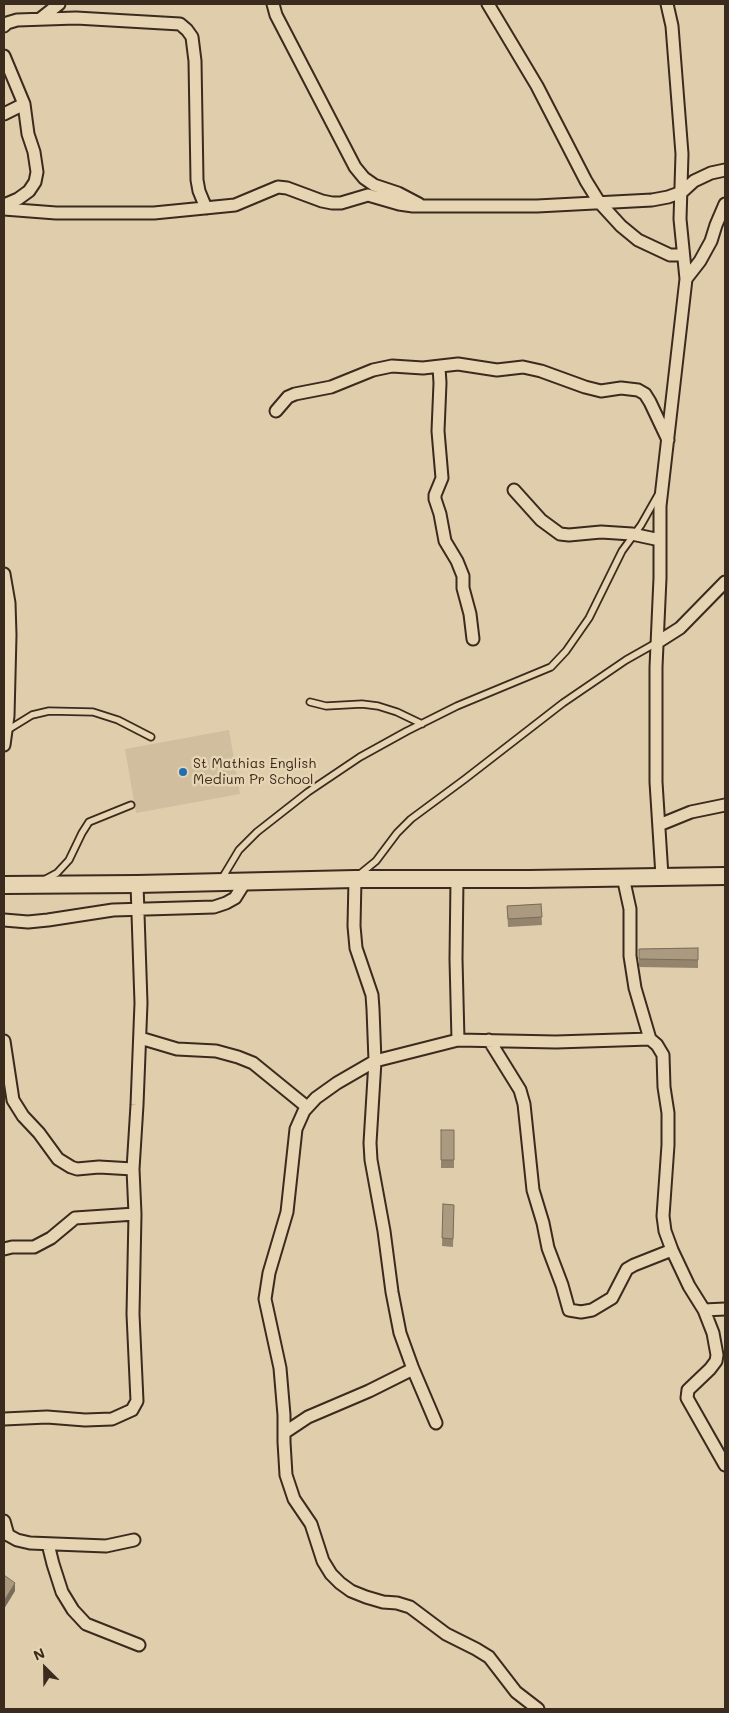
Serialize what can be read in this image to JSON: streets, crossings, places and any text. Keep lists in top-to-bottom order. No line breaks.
{"places":["St Mathias English Medium Pr School"],"north":"top left"}
